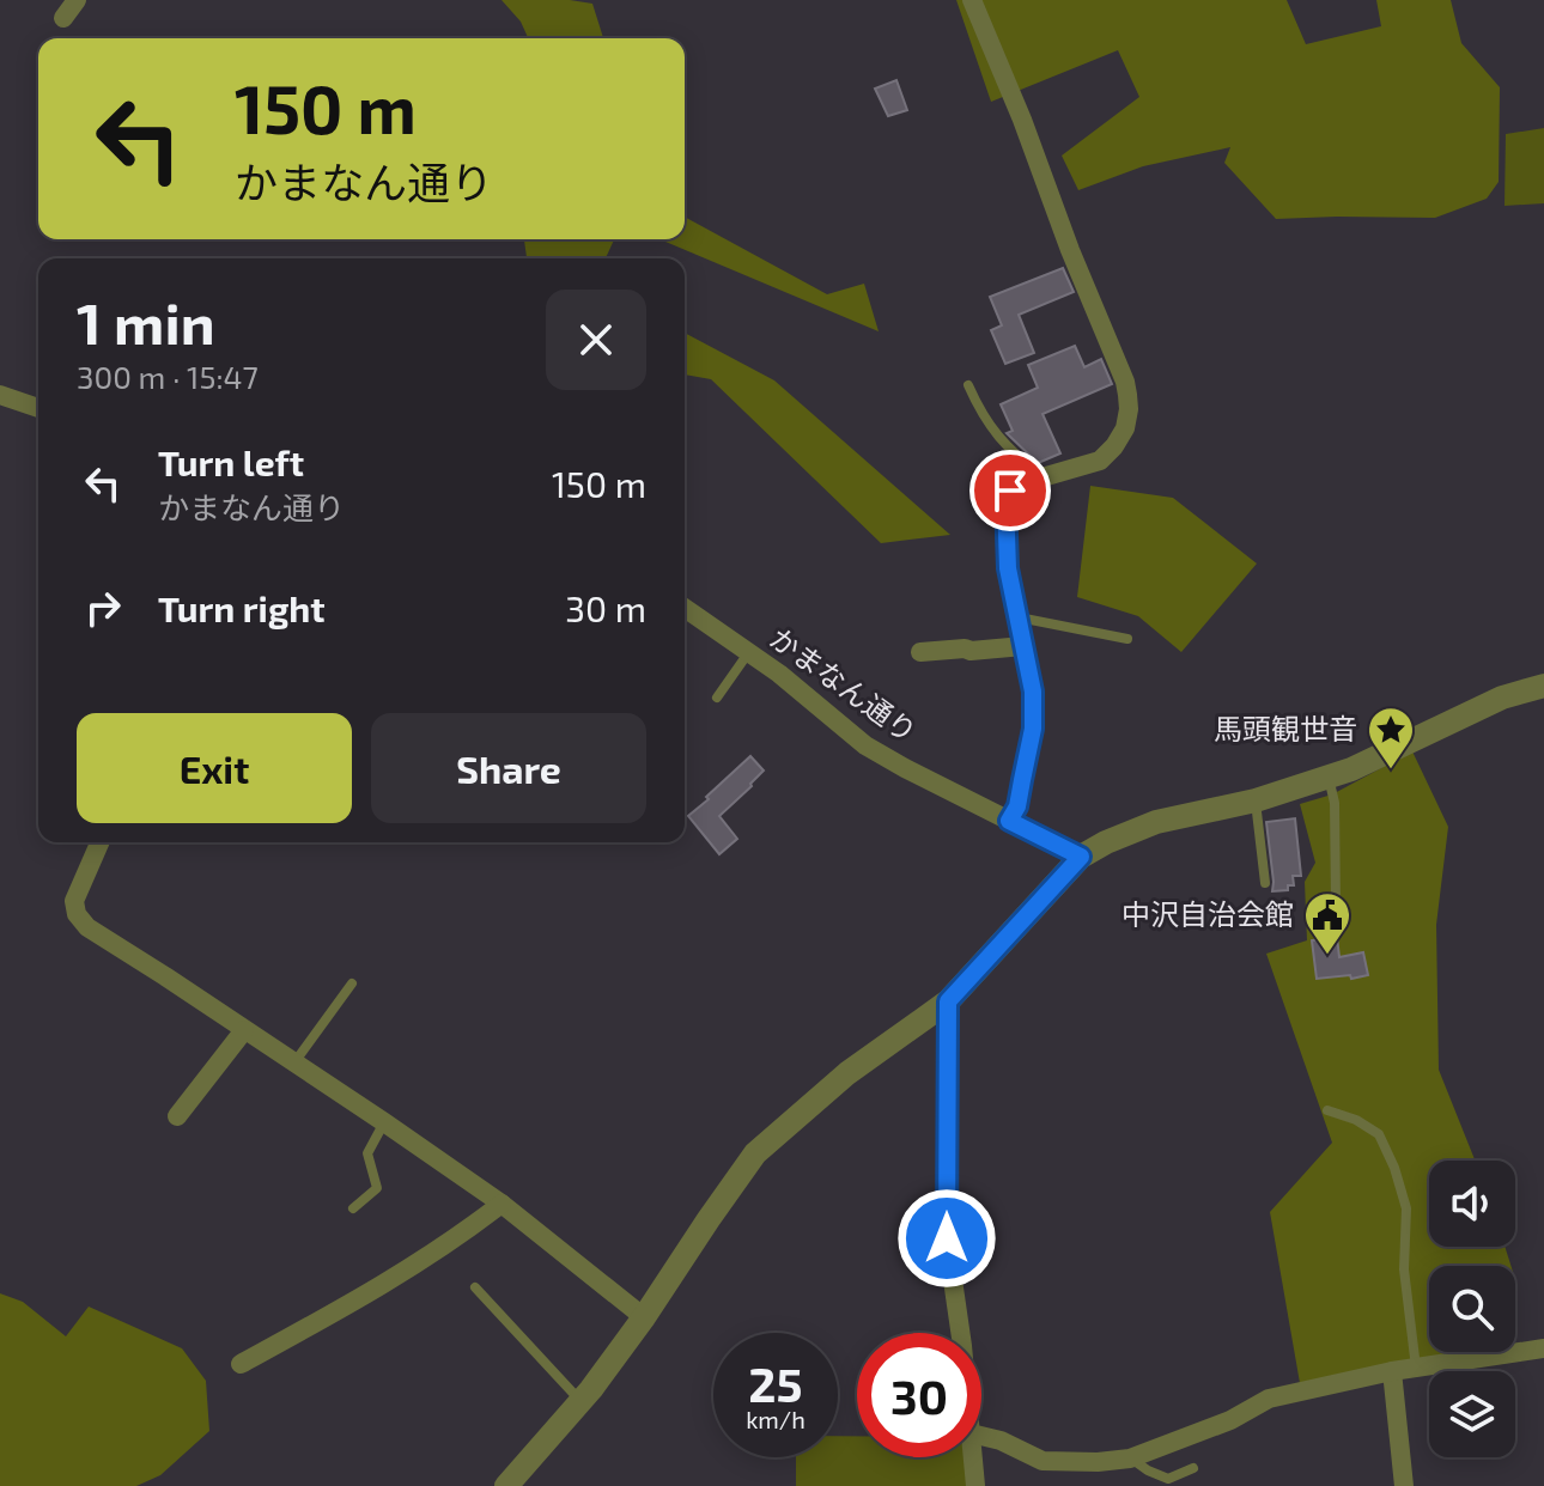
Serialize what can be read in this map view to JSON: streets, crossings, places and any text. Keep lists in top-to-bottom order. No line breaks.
{"streets":{"street":["かまなん通り"]},"places":{"place":["馬頭観世音"],"public building":["中沢自治会館"]},"page":{"turn":["150 m","かまなん通り"],"heading":["1 min","300 m · 15:47"],"list":[{"name":"Turn left","note":"かまなん通り","value":"150 m"},{"name":"Turn right","value":"30 m"}],"buttons":["Exit","Share"],"speed":"25 km/h","limit":"30"}}
